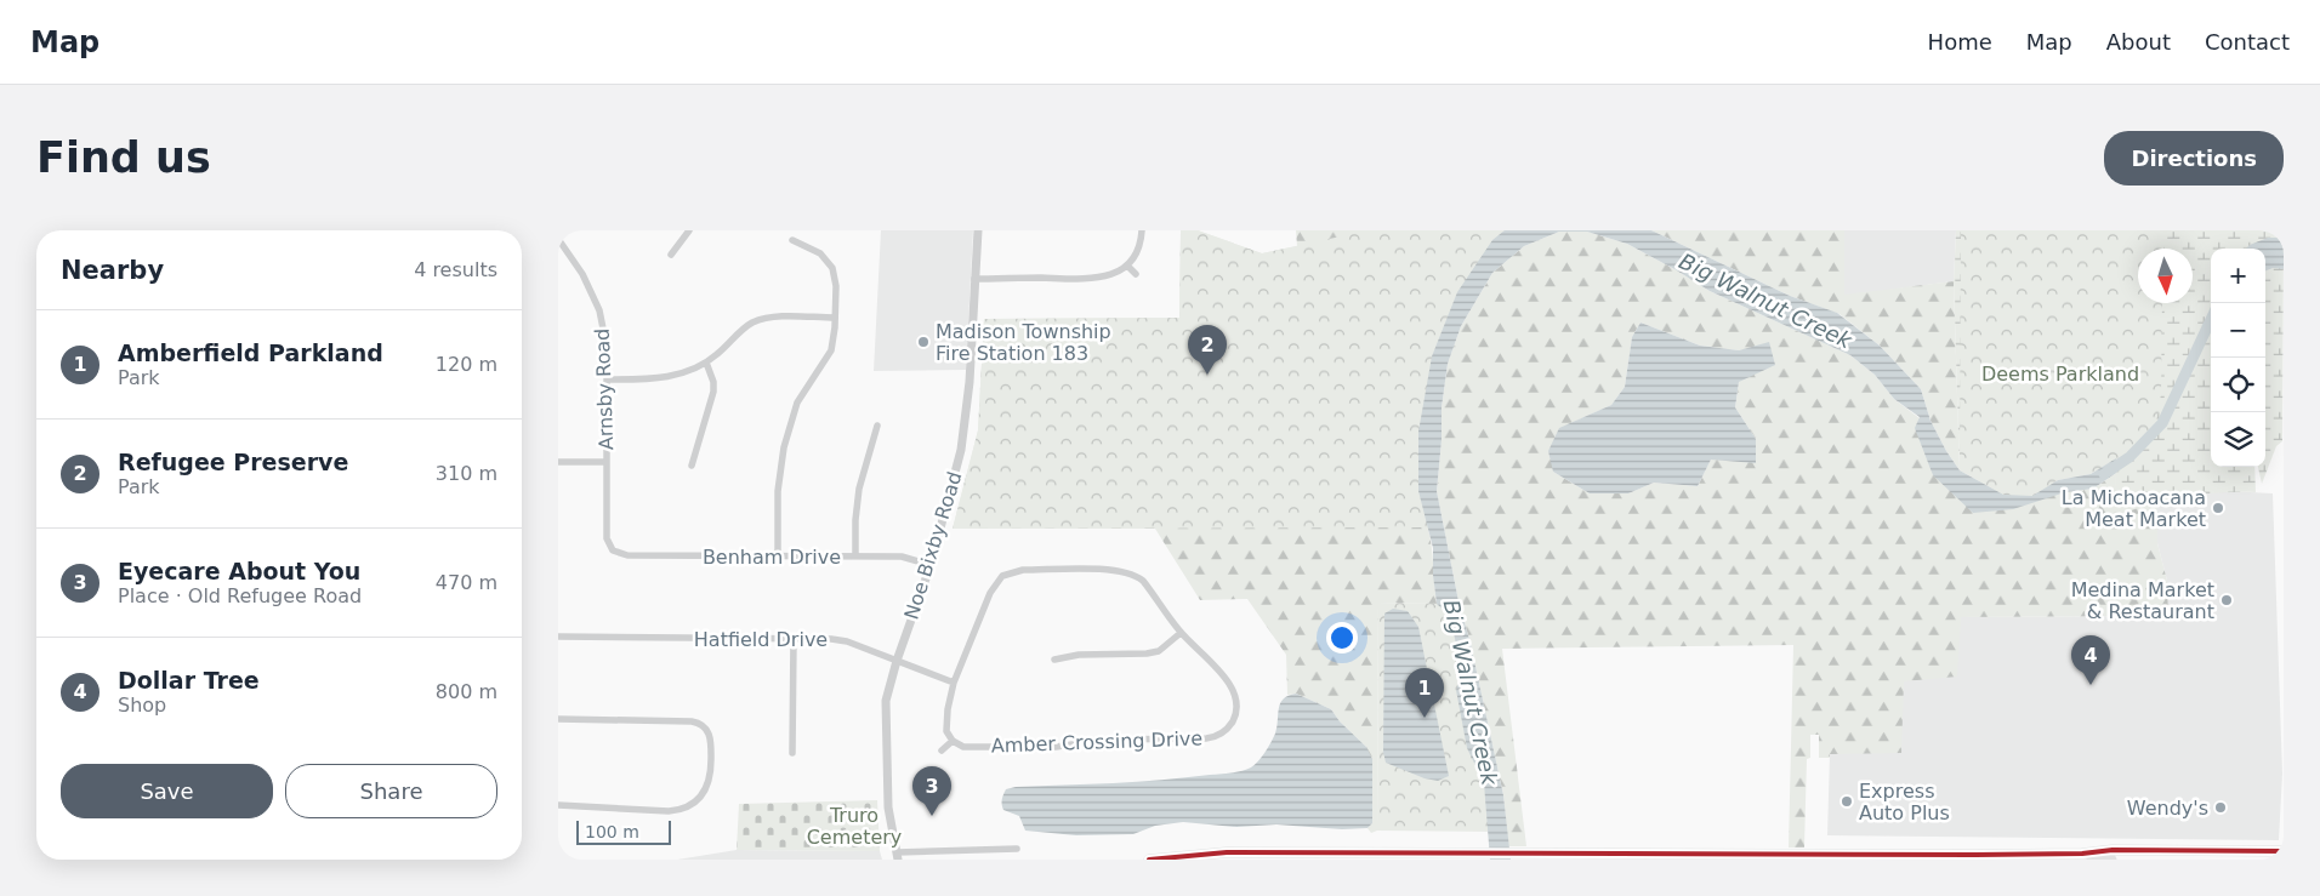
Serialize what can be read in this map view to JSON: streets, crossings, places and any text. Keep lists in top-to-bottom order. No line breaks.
{"streets":{"street":["Arnsby Road","Noe Bixby Road","Benham Drive","Hatfield Drive","Amber Crossing Drive"]},"crossings":[["Arnsby Road","Benham Drive"],["Noe Bixby Road","Benham Drive"],["Noe Bixby Road","Hatfield Drive"]],"water":["Big Walnut Creek"],"parks":["Deems Parkland","Truro Cemetery"],"places":["Madison Township Fire Station 183","La Michoacana Meat Market","Medina Market & Restaurant","Express Auto Plus","Wendy's"],"scale_bar":"100 m","north":"bottom","page":{"header":"Map","nav":["Home","Map","About","Contact"],"buttons":["Directions",["Save","Share"]],"title":"Find us","heading":["Nearby","4 results"],"map_buttons":["+","−"],"list":[{"mark":"1","name":"Amberfield Parkland","note":"Park","value":"120 m"},{"mark":"2","name":"Refugee Preserve","note":"Park","value":"310 m"},{"mark":"3","name":"Eyecare About You","note":"Place · Old Refugee Road","value":"470 m"},{"mark":"4","name":"Dollar Tree","note":"Shop","value":"800 m"}],"pins":["2","4","1","3"],"scale":"100 m"}}
